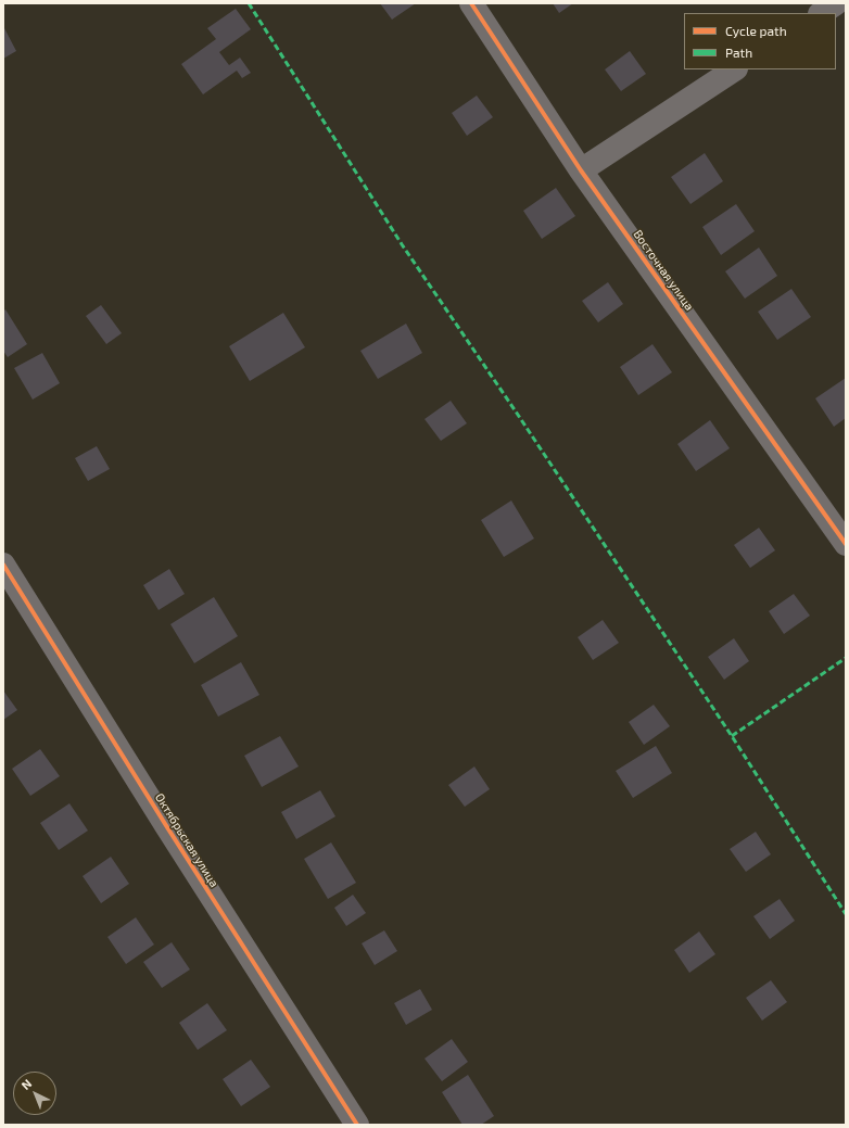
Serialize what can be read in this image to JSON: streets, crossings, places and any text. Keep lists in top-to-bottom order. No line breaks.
{"streets":{"street":["Восточная улица","Октябрьская улица"]},"legend":["Cycle path","Path"],"north":"top left"}
